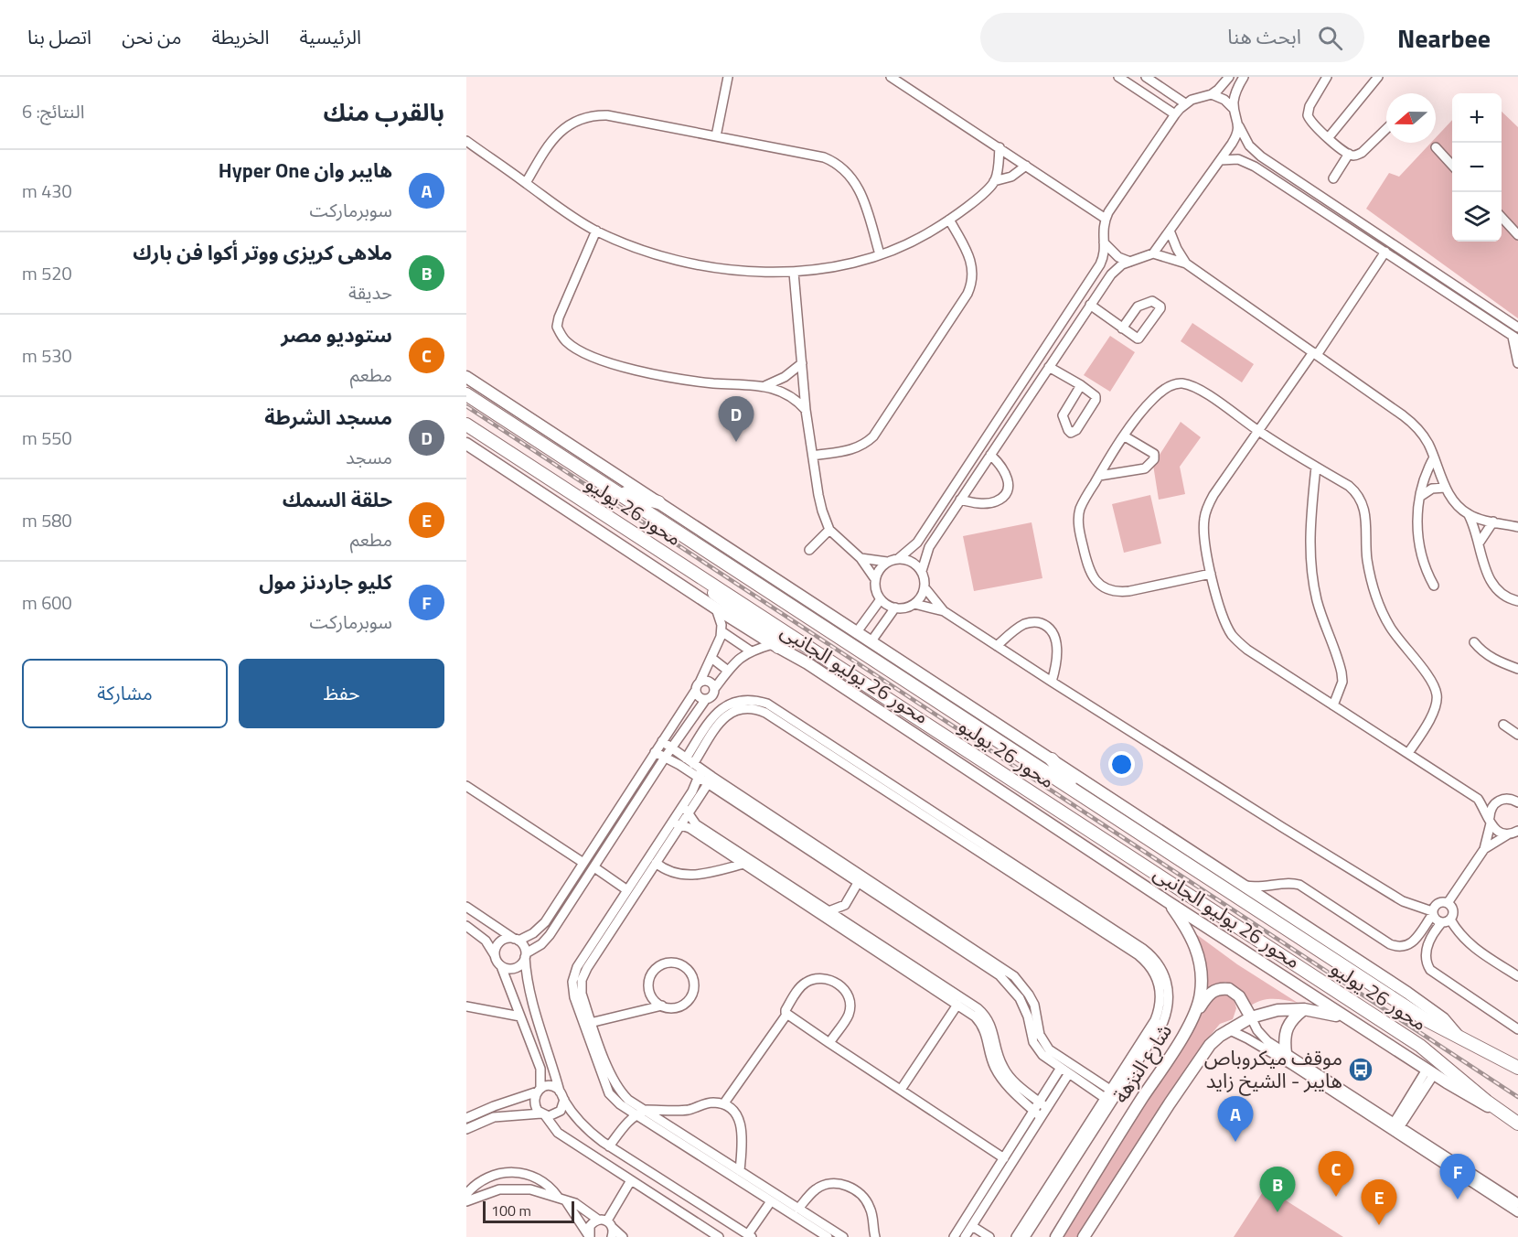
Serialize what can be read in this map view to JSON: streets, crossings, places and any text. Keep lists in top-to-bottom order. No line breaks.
{"streets":{"highway":["محور 26 يوليو"],"main road":["محور 26 يوليو الجانبى","شارع النزهة"]},"crossings":[["محور 26 يوليو","محور 26 يوليو الجانبى"],["محور 26 يوليو الجانبى","شارع النزهة"]],"places":{"bus stop":["موقف ميكروباص هايبر - الشيخ زايد"]},"scale_bar":"100 m","north":"left","page":{"header":"Nearbee","search":"ابحث هنا","nav":["الرئيسية","الخريطة","من نحن","اتصل بنا"],"heading":["بالقرب منك","النتائج: 6"],"map_buttons":["+","−"],"list":[{"mark":"A","name":"هايبر وان Hyper One","note":"سوبرماركت","value":"430 m"},{"mark":"B","name":"ملاهى كريزى ووتر أكوا فن بارك","note":"حديقة","value":"520 m"},{"mark":"C","name":"ستوديو مصر","note":"مطعم","value":"530 m"},{"mark":"D","name":"مسجد الشرطة","note":"مسجد","value":"550 m"},{"mark":"E","name":"حلقة السمك","note":"مطعم","value":"580 m"},{"mark":"F","name":"كليو جاردنز مول","note":"سوبرماركت","value":"600 m"}],"pins":["D","A","C","F","B","E"],"buttons":["حفظ","مشاركة"],"scale":"100 m"}}
